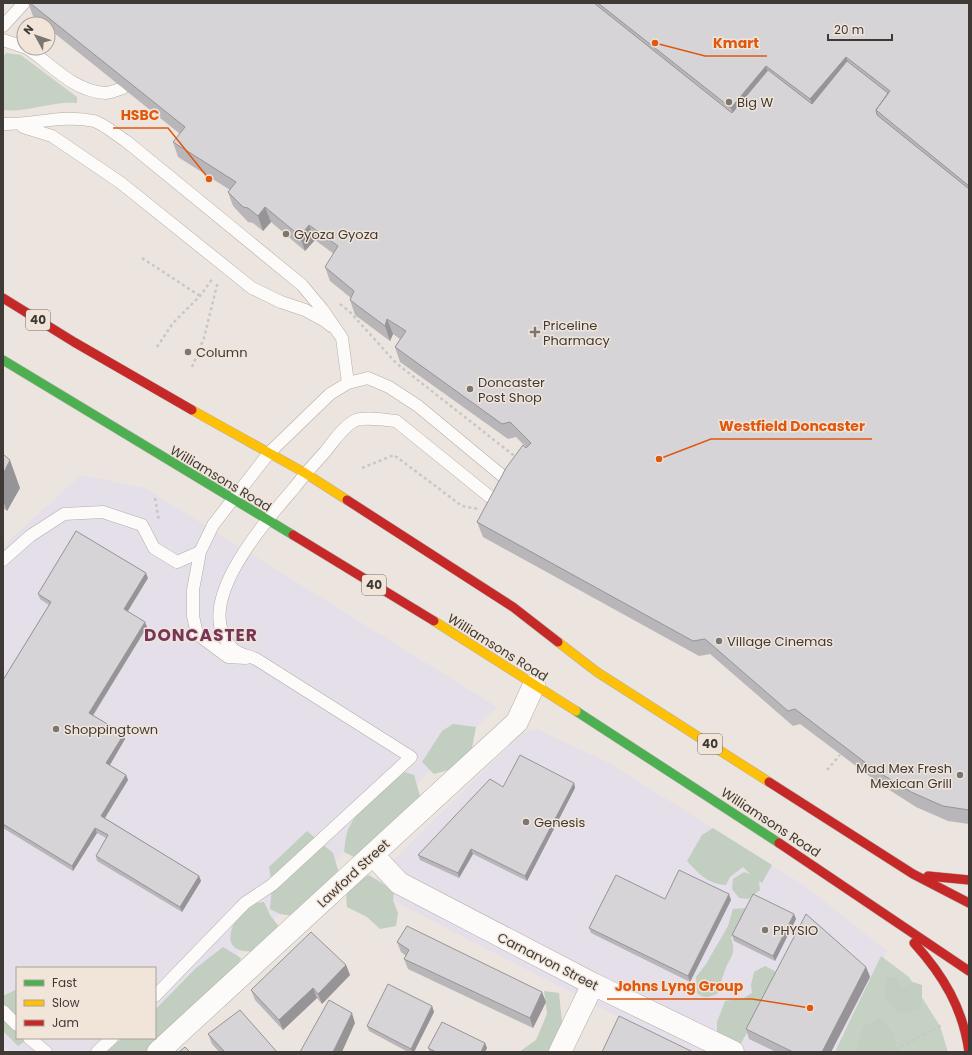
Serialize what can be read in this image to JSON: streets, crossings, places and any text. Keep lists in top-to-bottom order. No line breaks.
{"streets":{"main road":["40","Williamsons Road"],"street":["Lawford Street","Carnarvon Street"]},"crossings":[["Williamsons Road","Lawford Street"],["Lawford Street","Carnarvon Street"]],"districts":["DONCASTER"],"places":{"other":["Kmart","Big W","HSBC","Gyoza Gyoza","Column","Doncaster Post Shop","Westfield Doncaster","Village Cinemas","Shoppingtown","Mad Mex Fresh Mexican Grill","Genesis","PHYSIO","Johns Lyng Group"],"health":["Priceline Pharmacy"]},"legend":["Fast","Slow","Jam"],"scale_bar":"20 m","north":"top left"}
